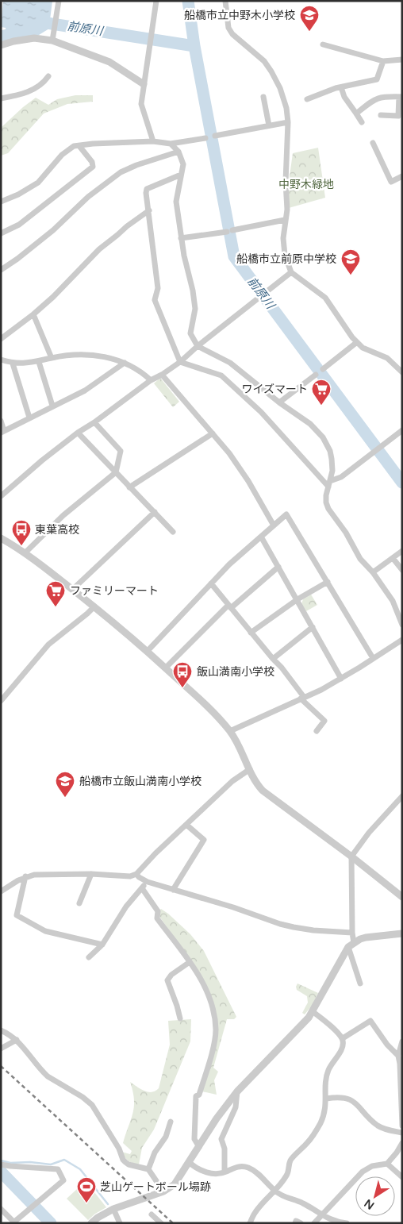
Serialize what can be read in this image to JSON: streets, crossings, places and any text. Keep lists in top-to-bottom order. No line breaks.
{"water":["前原川"],"parks":["中野木緑地"],"places":{"school or university":["船橋市立中野木小学校","船橋市立前原中学校","船橋市立飯山満南小学校"],"supermarket":["ワイズマート","ファミリーマート"],"bus stop":["東葉高校","飯山満南小学校"],"sports":["芝山ゲートボール場跡"]},"north":"bottom left"}
